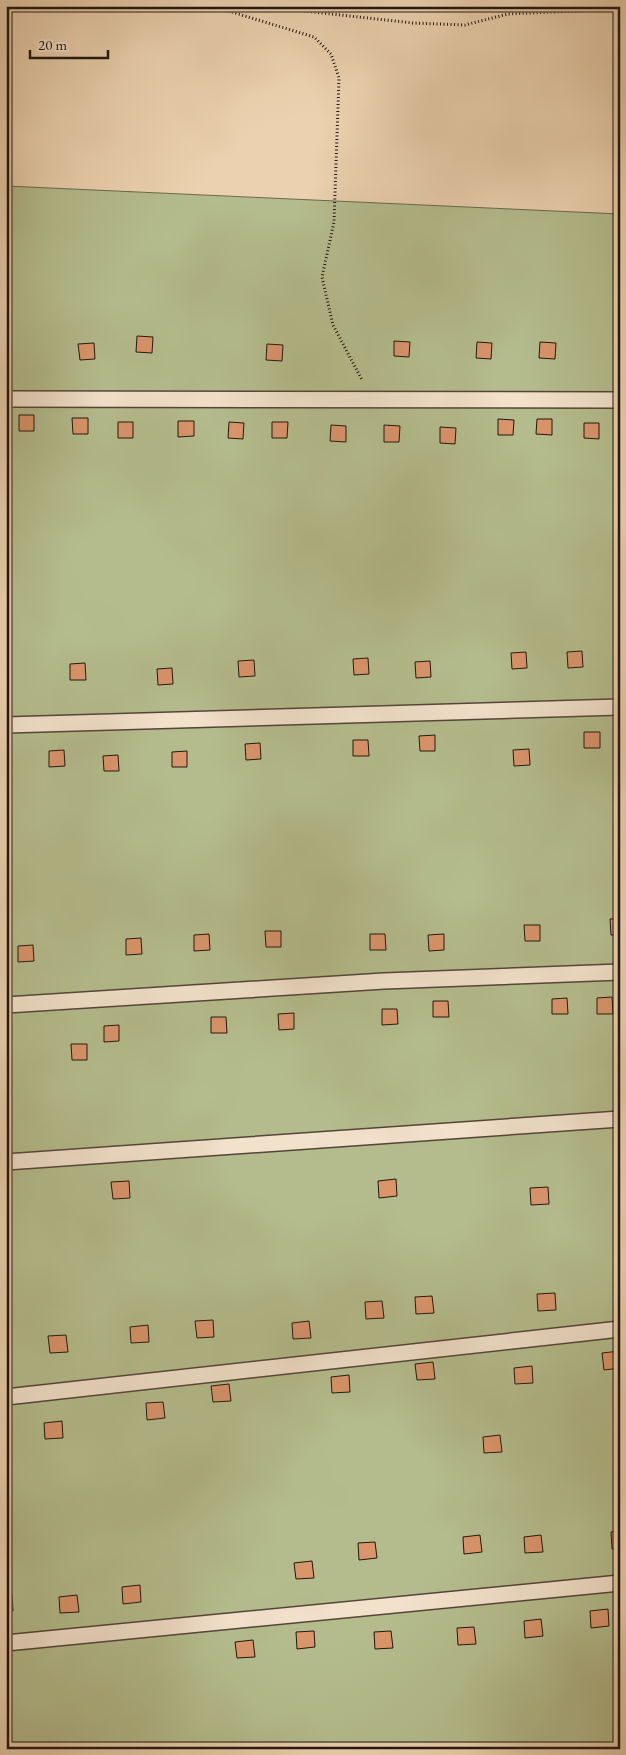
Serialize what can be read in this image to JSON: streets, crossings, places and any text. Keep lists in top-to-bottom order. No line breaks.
{"scale_bar":"20 m"}
